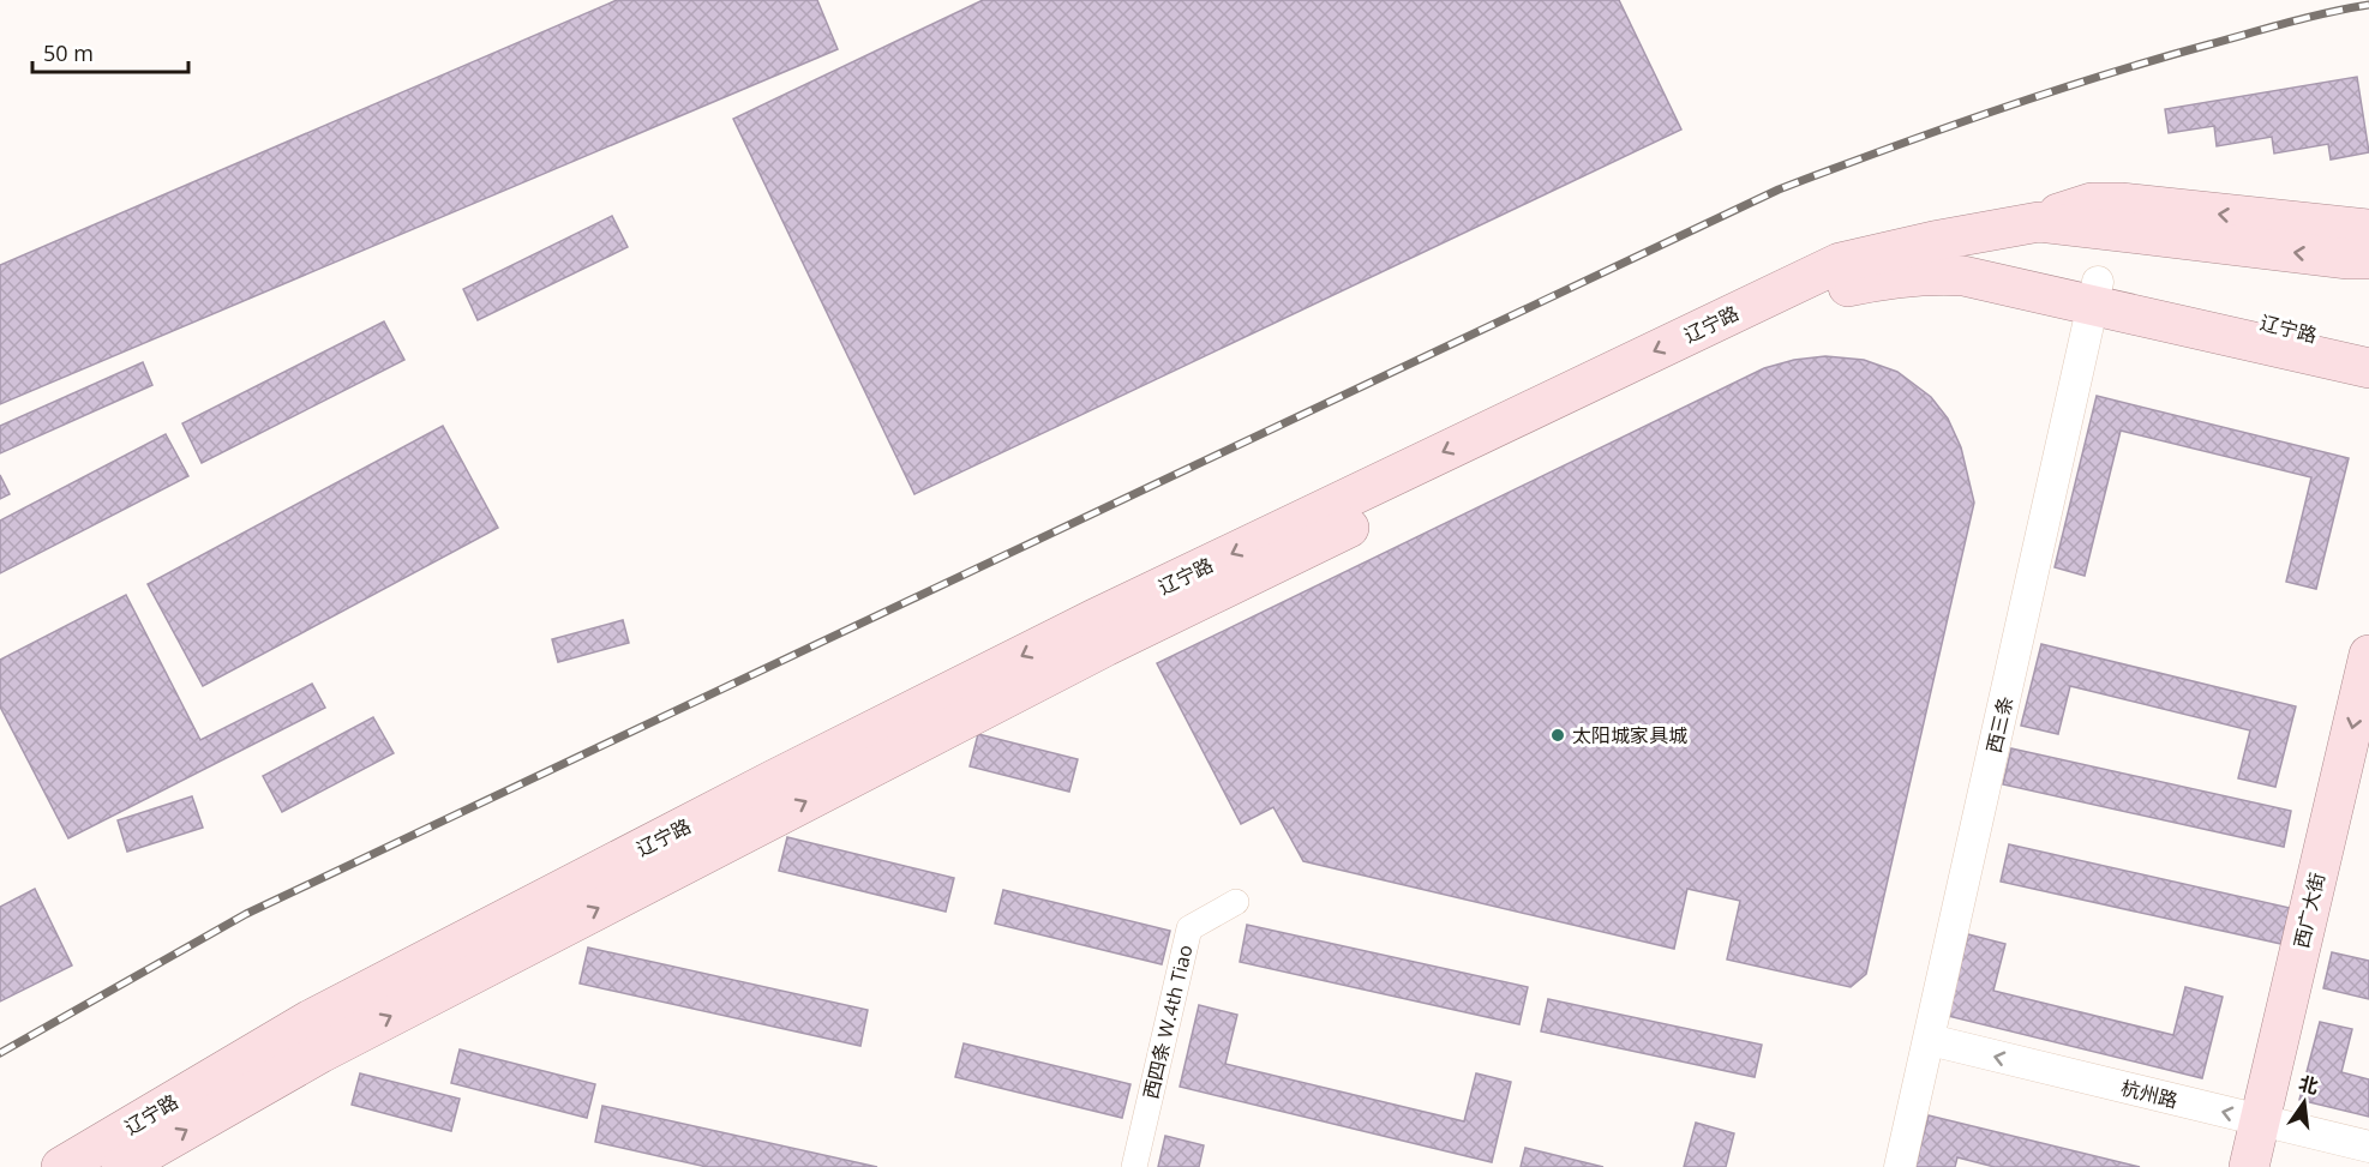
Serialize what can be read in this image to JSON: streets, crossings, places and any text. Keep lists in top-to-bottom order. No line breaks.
{"streets":{"main road":["辽宁路","西广大街"],"street":["西三条","西四条 W.4th Tiao","杭州路"]},"crossings":[["辽宁路","西三条"],["西三条","杭州路"],["西广大街","杭州路"]],"one_way":["杭州路"],"places":["太阳城家具城"],"scale_bar":"50 m","north":"top"}
